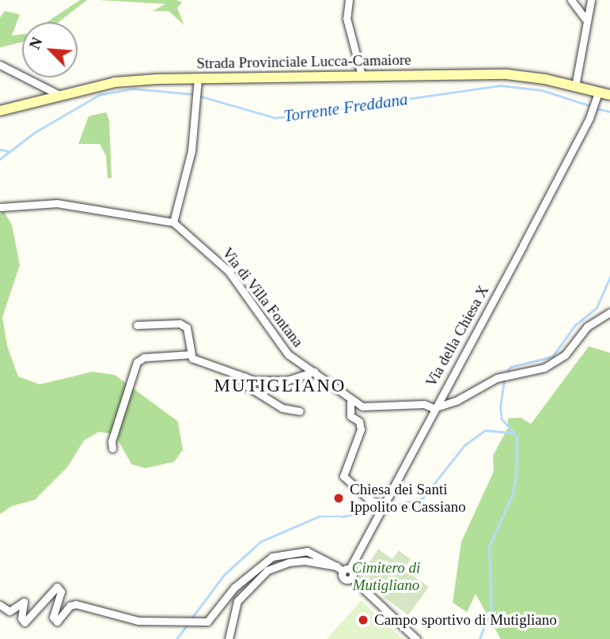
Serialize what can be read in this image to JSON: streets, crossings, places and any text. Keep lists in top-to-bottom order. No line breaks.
{"streets":{"main road":["Strada Provinciale Lucca-Camaiore"],"street":["Via di Villa Fontana","Via della Chiesa X"]},"crossings":[["Strada Provinciale Lucca-Camaiore","Via della Chiesa X"],["Via di Villa Fontana","Via della Chiesa X"]],"districts":["MUTIGLIANO"],"water":["Torrente Freddana"],"parks":["Cimitero di Mutigliano"],"places":["Chiesa dei Santi Ippolito e Cassiano","Campo sportivo di Mutigliano"],"north":"top left"}
